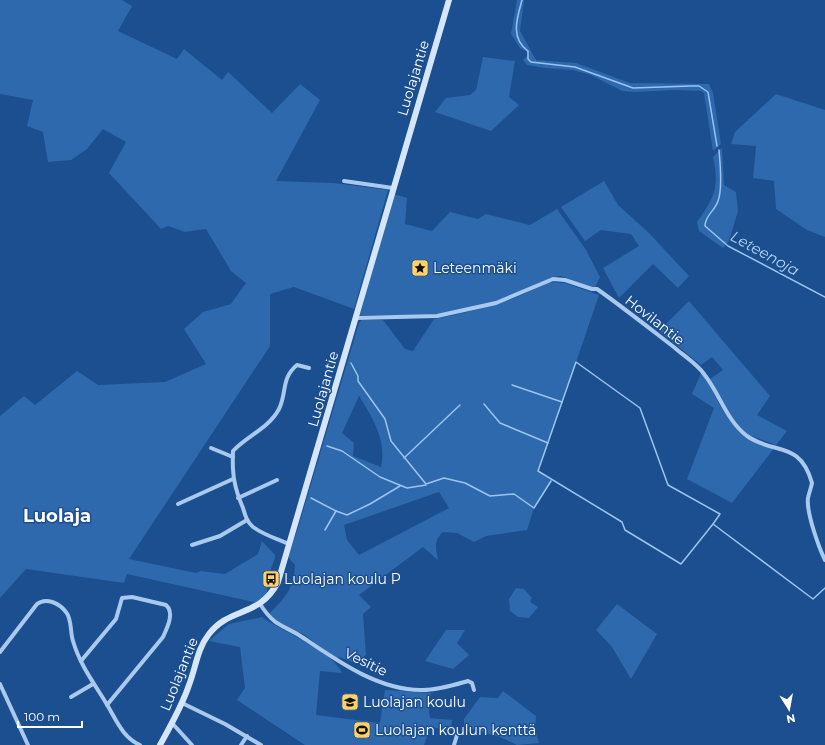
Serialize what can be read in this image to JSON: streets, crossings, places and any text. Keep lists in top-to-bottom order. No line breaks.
{"streets":{"main road":["Luolajantie"],"street":["Hovilantie","Vesitie"]},"crossings":[["Luolajantie","Hovilantie"],["Luolajantie","Vesitie"]],"districts":["Luolaja"],"water":["Leteenoja"],"places":{"place":["Leteenmäki"],"bus stop":["Luolajan koulu P"],"school or university":["Luolajan koulu"],"sports":["Luolajan koulun kenttä"]},"scale_bar":"100 m","north":"bottom"}
